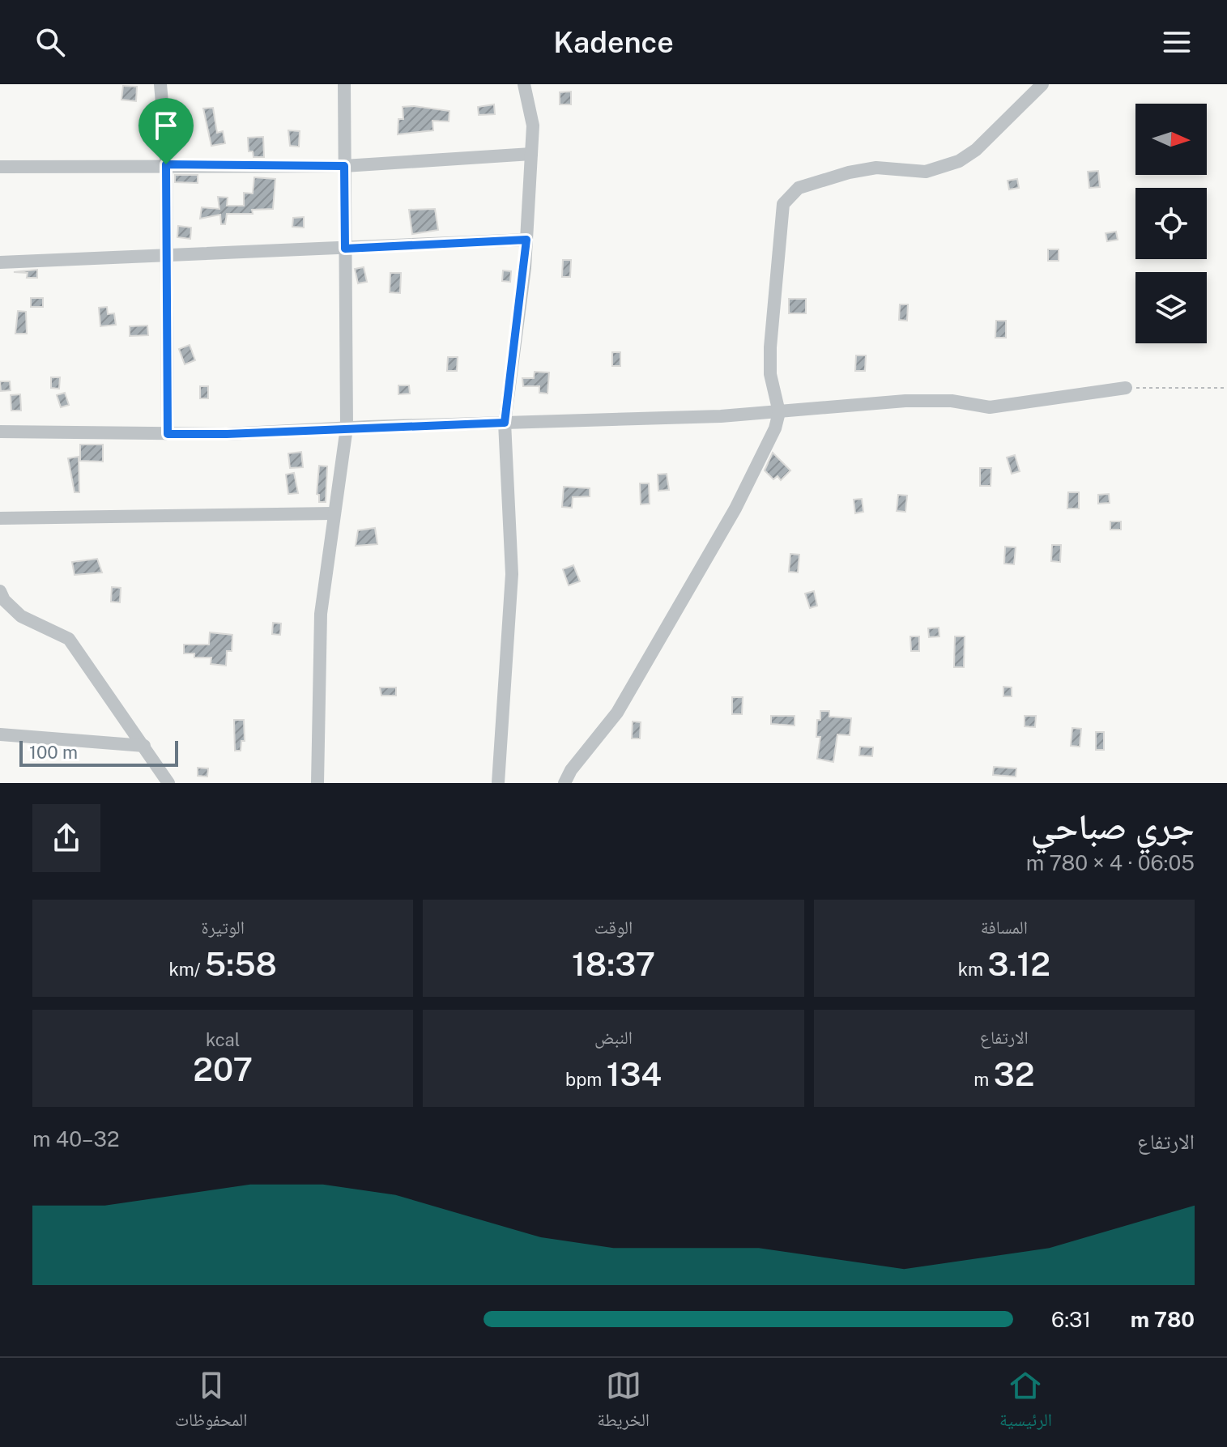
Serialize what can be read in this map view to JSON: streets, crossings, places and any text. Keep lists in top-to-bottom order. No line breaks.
{"scale_bar":"100 m","north":"right","page":{"header":"Kadence","scale":"100 m","heading":["جري صباحي","06:05 · 4 × 780 m"],"stats":[["المسافة","3.12 km"],["الوقت","18:37"],["الوتيرة","5:58 /km"],["الارتفاع","32 m"],["النبض","134 bpm"],["kcal","207"]],"chart":["الارتفاع","32–40 m"],"list":[{"name":"780 m","note":"6:31"}],"tabs":["الرئيسية","الخريطة","المحفوظات"]}}
